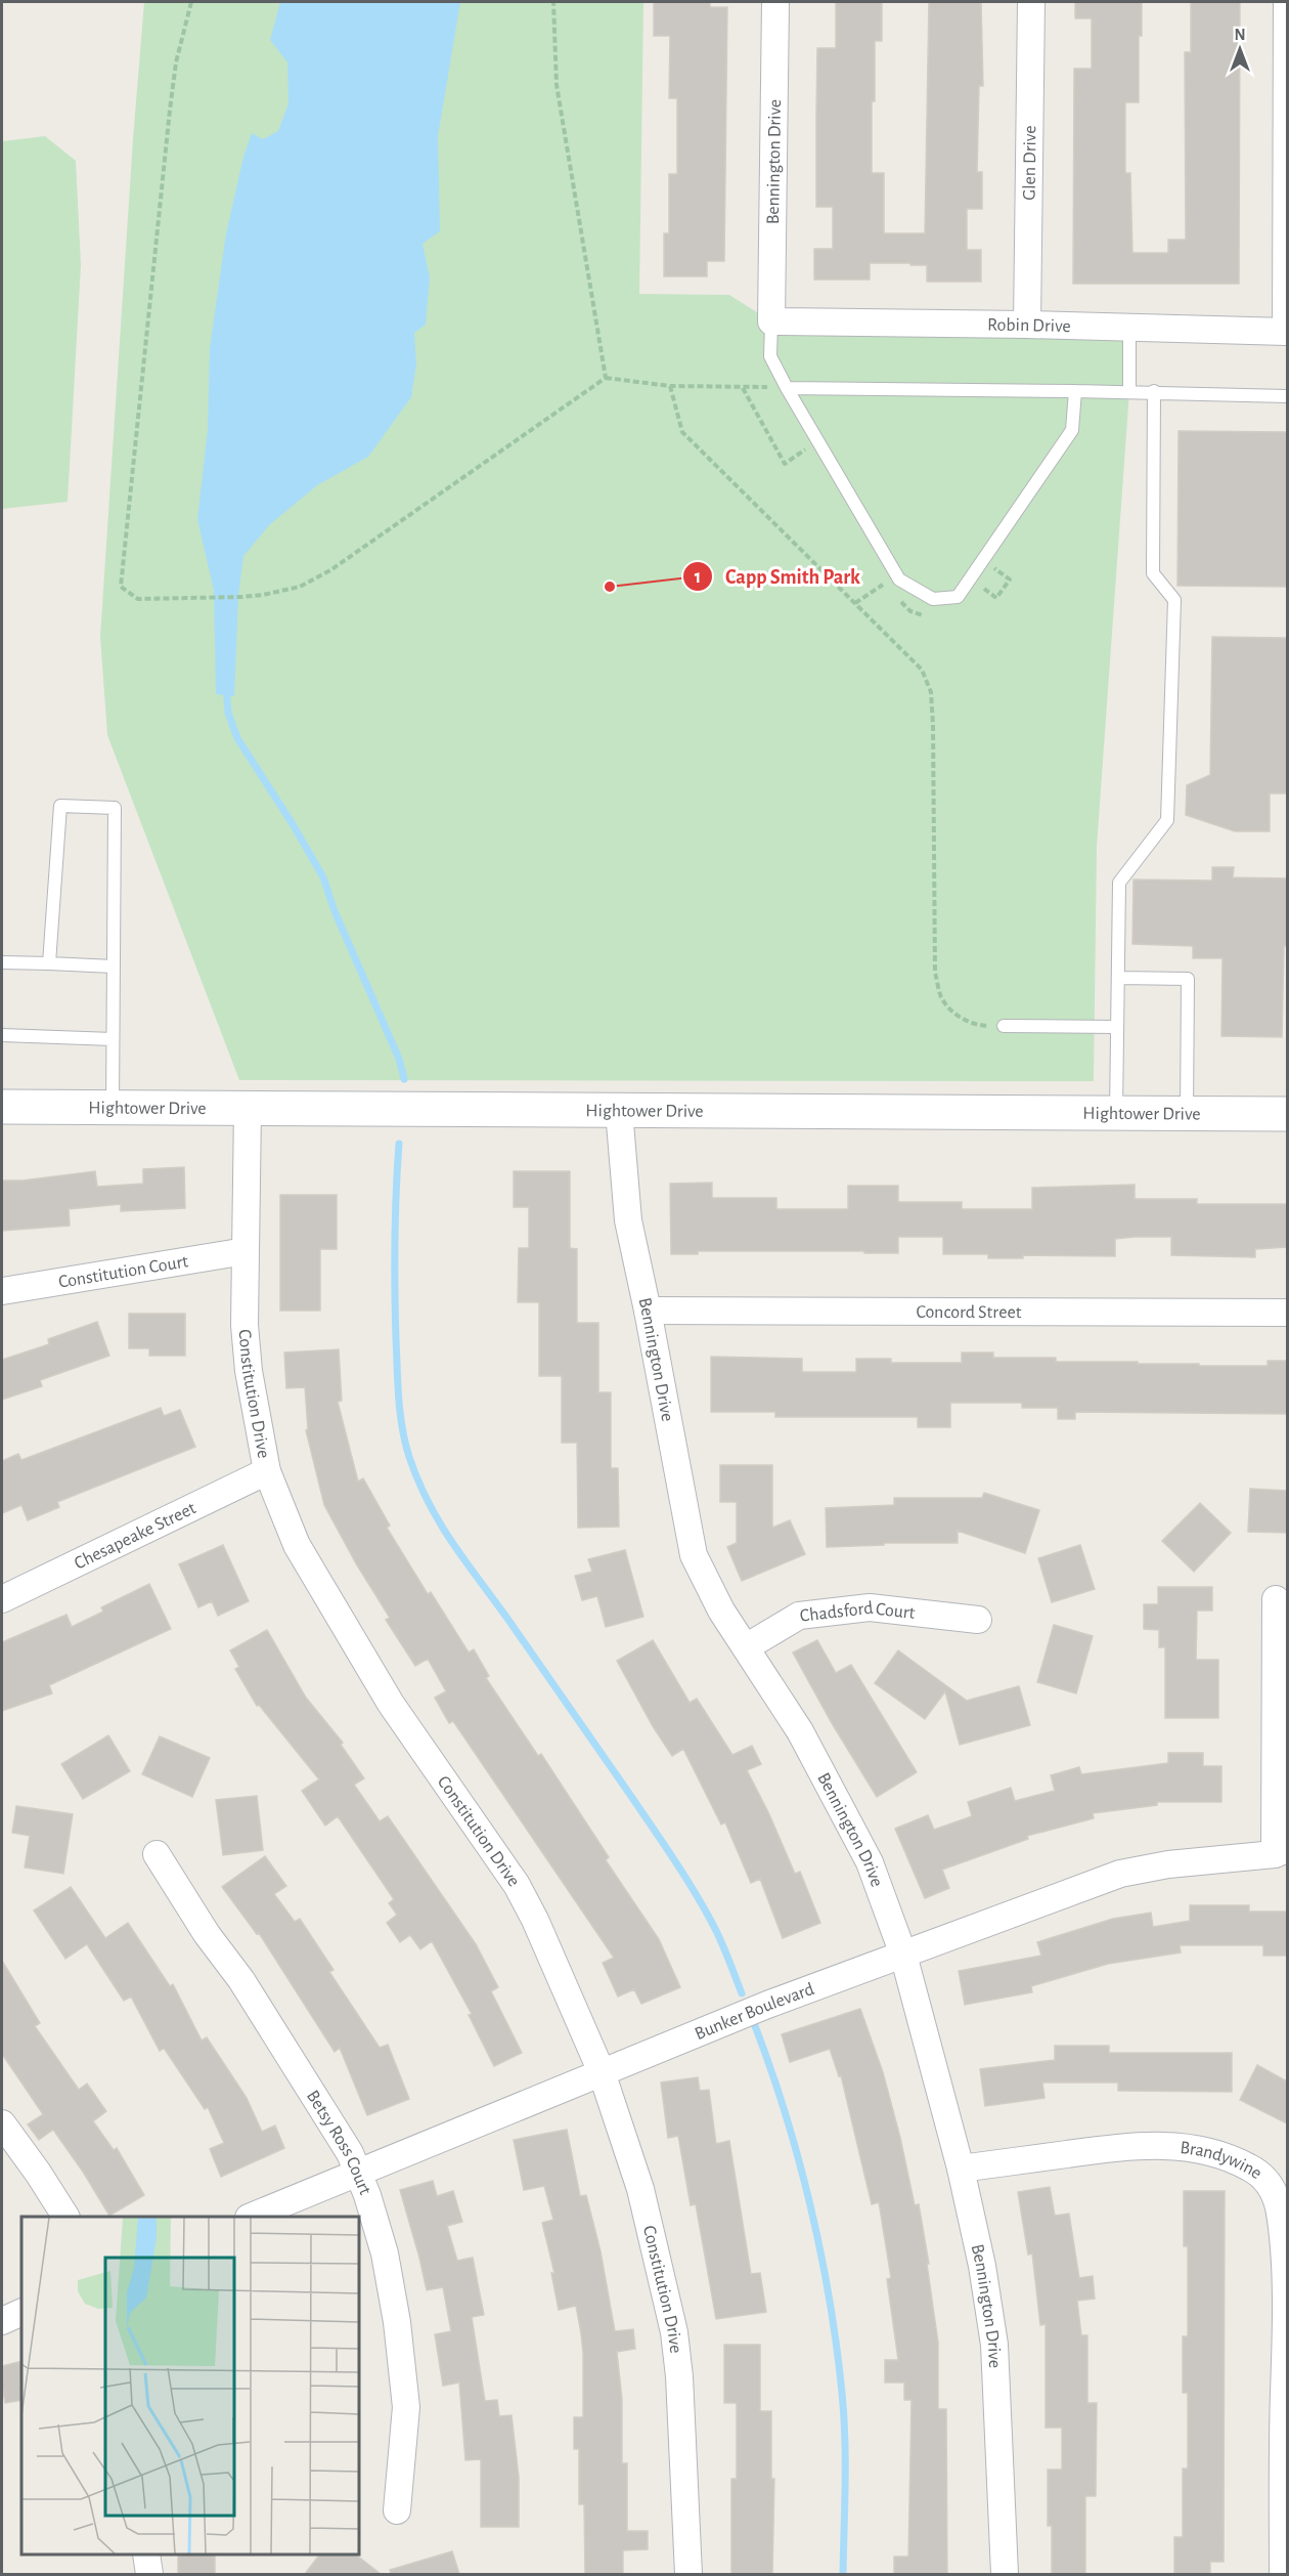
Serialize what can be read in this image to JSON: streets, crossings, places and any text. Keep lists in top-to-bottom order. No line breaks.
{"streets":{"main road":["Hightower Drive"],"street":["Bennington Drive","Glen Drive","Robin Drive","Constitution Court","Concord Street","Constitution Drive","Chesapeake Street","Chadsford Court","Bunker Boulevard","Betsy Ross Court","Brandywine"]},"crossings":[["Bennington Drive","Robin Drive"],["Bennington Drive","Hightower Drive"],["Bennington Drive","Concord Street"],["Bennington Drive","Chadsford Court"],["Bennington Drive","Bunker Boulevard"],["Bennington Drive","Brandywine"],["Glen Drive","Robin Drive"],["Hightower Drive","Constitution Drive"],["Constitution Court","Constitution Drive"],["Constitution Drive","Chesapeake Street"],["Constitution Drive","Bunker Boulevard"],["Bunker Boulevard","Betsy Ross Court"]],"places":["Capp Smith Park"],"north":"top"}
